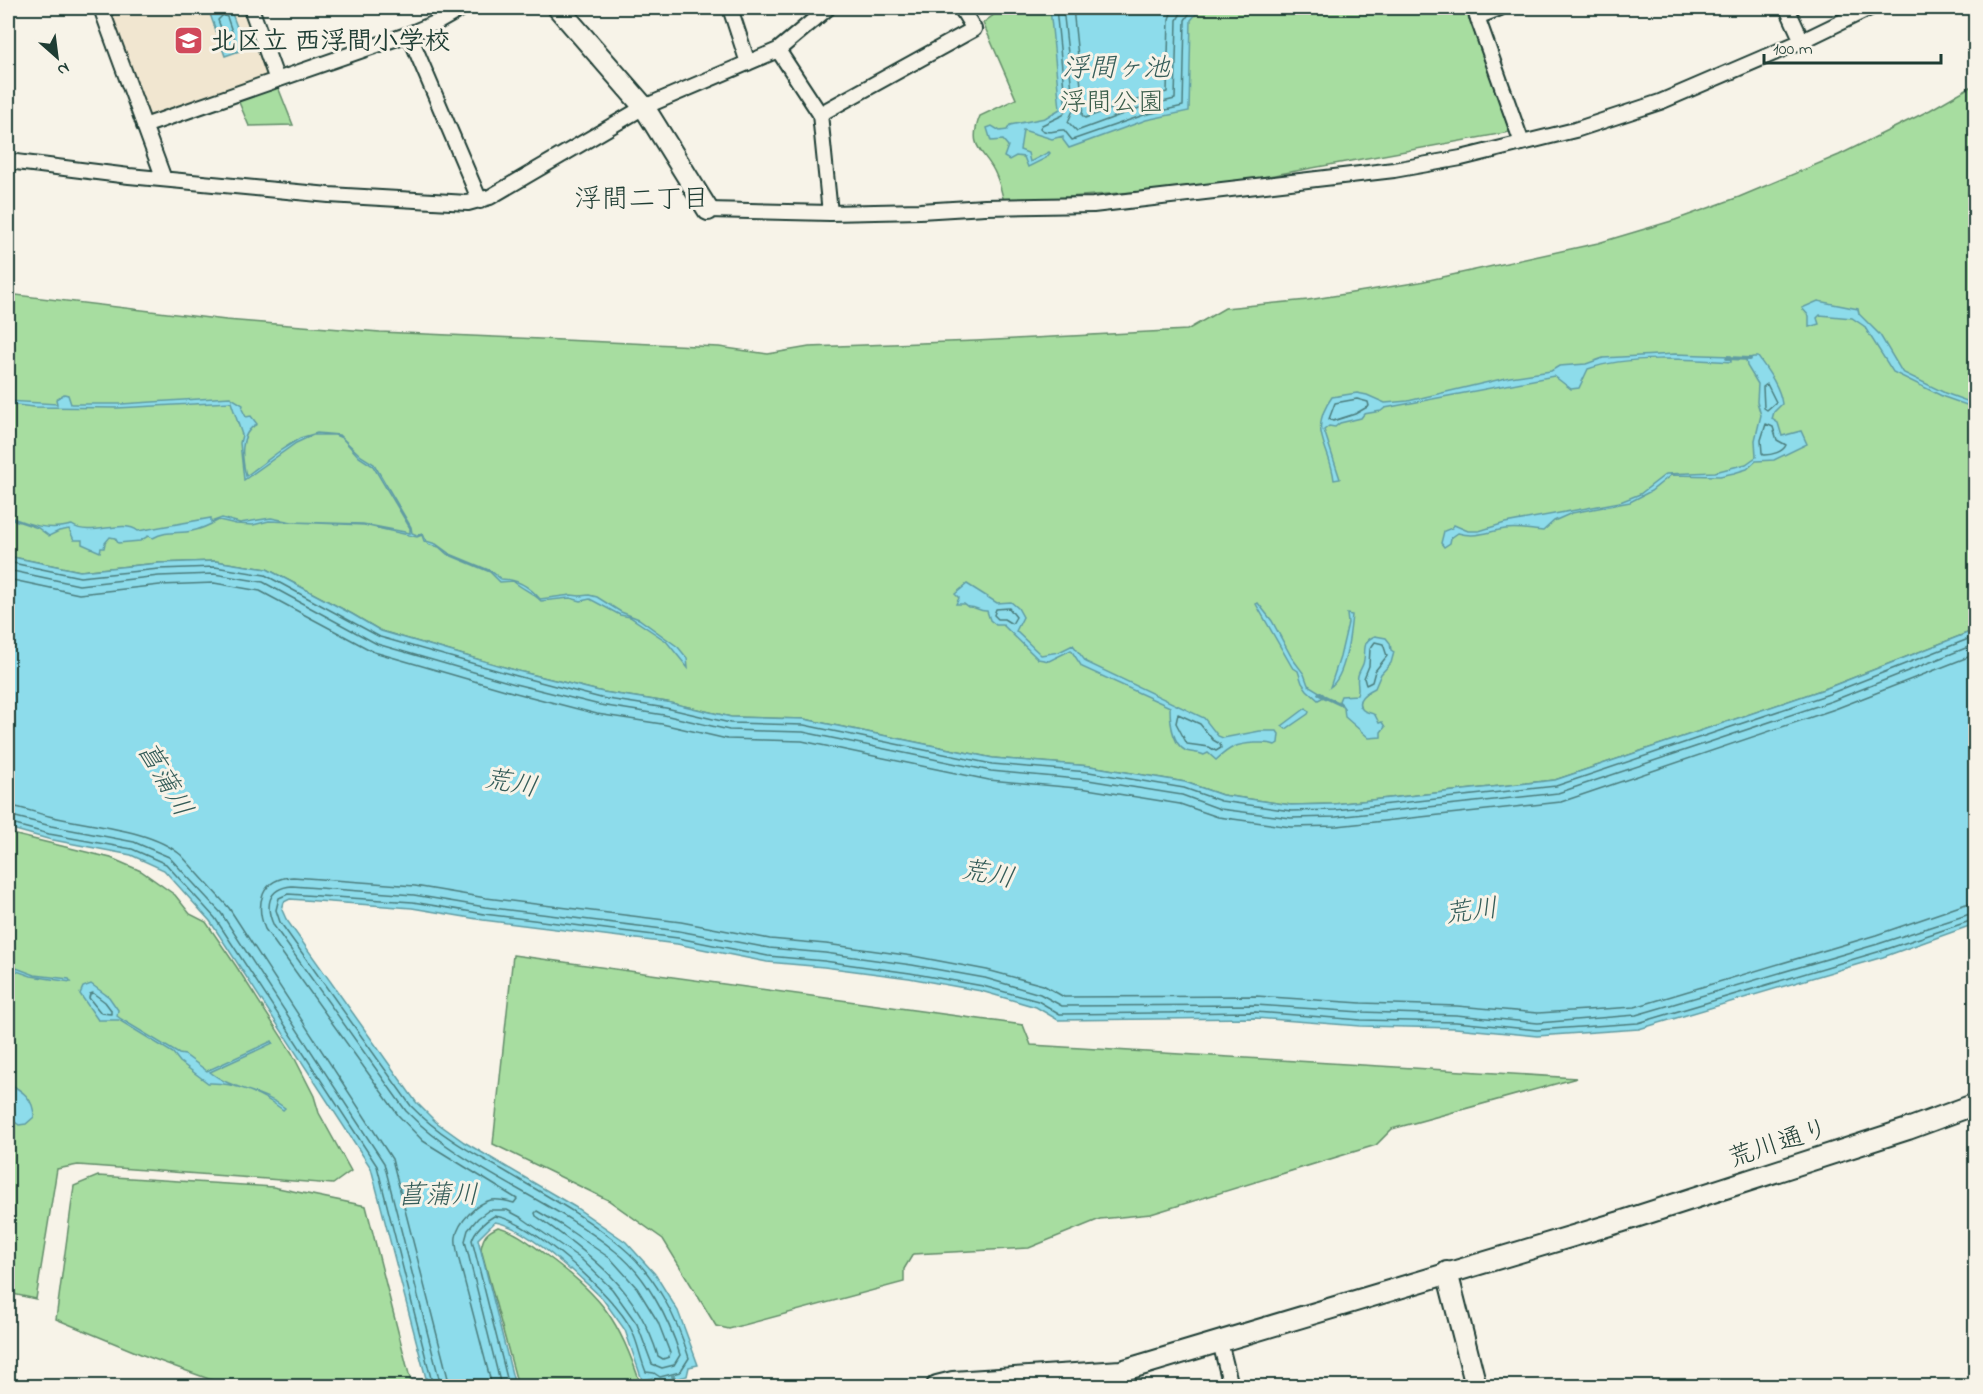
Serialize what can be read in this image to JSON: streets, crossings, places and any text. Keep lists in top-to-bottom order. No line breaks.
{"streets":{"street":["荒川通り"]},"districts":["浮間二丁目"],"water":["浮間ヶ池","菖蒲川","荒川"],"parks":["浮間公園"],"places":{"school or university":["北区立 西浮間小学校"]},"scale_bar":"100 m","north":"bottom right"}
